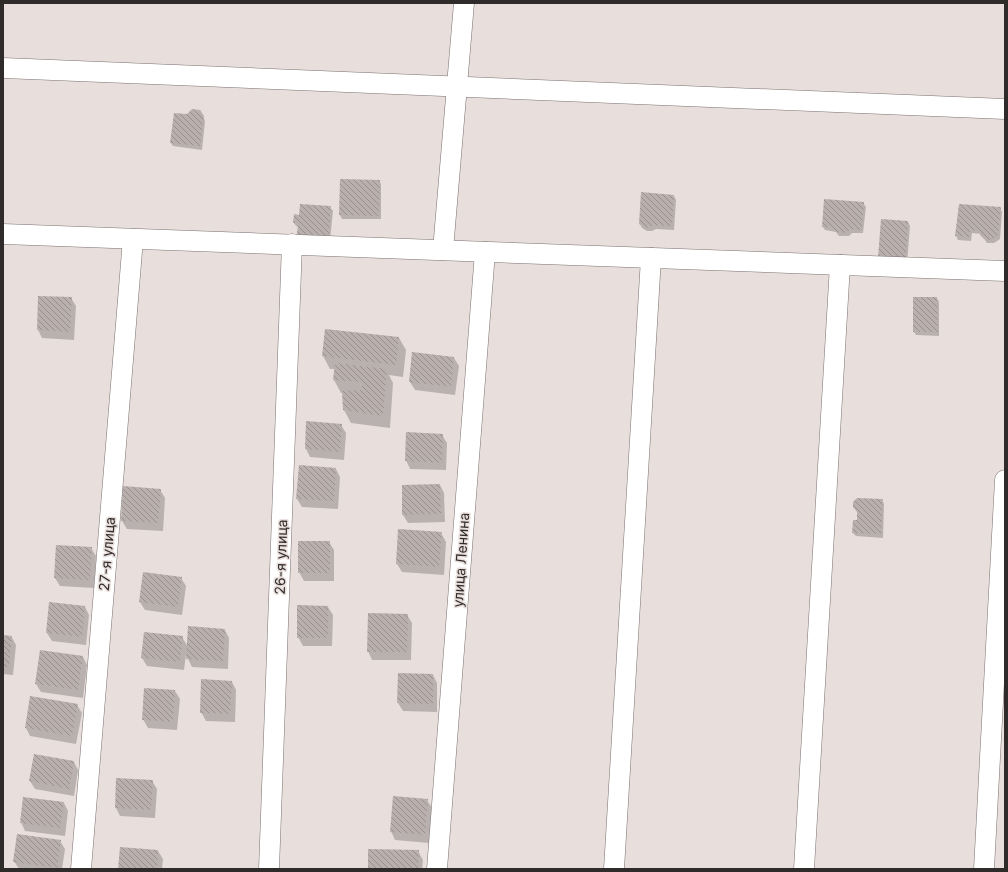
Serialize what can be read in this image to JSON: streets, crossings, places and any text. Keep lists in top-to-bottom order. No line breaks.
{"streets":{"street":["27-я улица","26-я улица","улица Ленина"]}}
